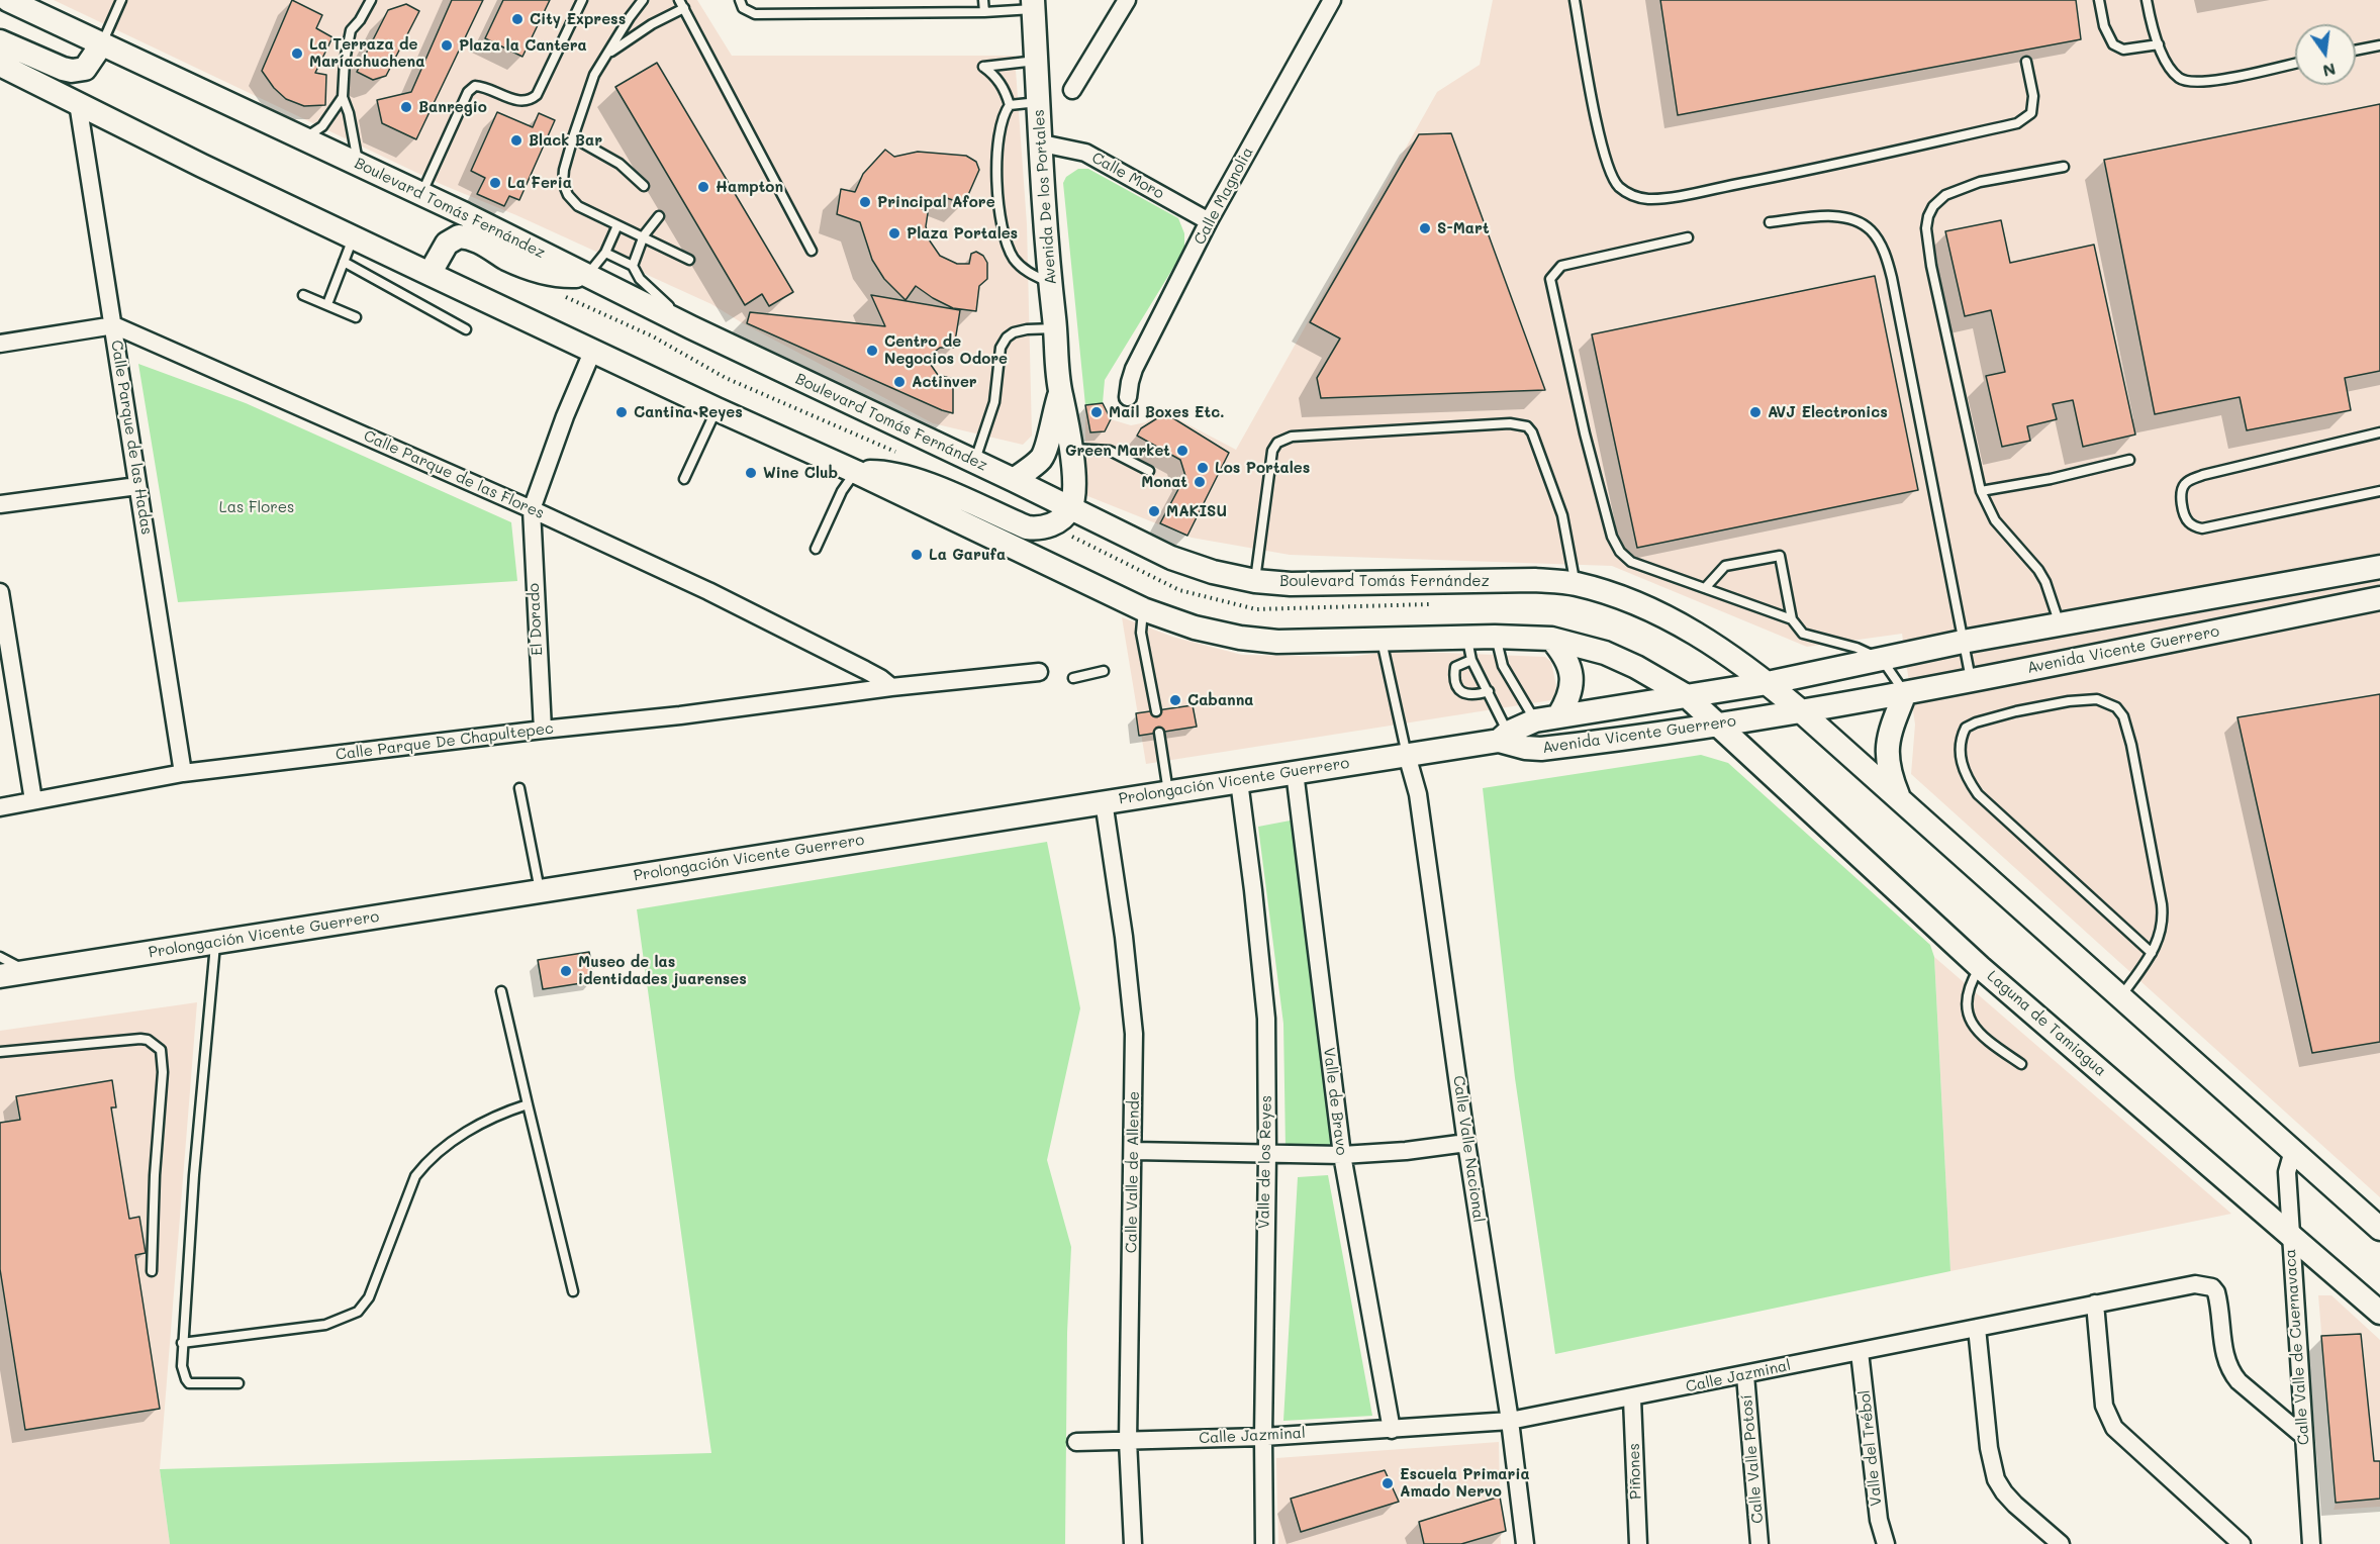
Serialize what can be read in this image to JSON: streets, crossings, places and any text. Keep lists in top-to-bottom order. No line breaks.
{"streets":{"main road":["Avenida De los Portales","Boulevard Tomás Fernández","Avenida Vicente Guerrero","Prolongación Vicente Guerrero","Laguna de Tamiagua"],"street":["Calle Moro","Calle Magnolia","Calle Parque de las Hadas","Calle Parque de las Flores","El Dorado","Calle Parque De Chapultepec","Valle de Bravo","Calle Valle Nacional","Valle de los Reyes","Calle Valle de Allende","Calle Valle de Cuernavaca","Calle Jazminal","Valle del Trébol","Calle Valle Potosí","Piñones"]},"crossings":[["Calle Moro","Calle Magnolia"],["Calle Moro","Avenida De los Portales"],["Avenida De los Portales","Boulevard Tomás Fernández"],["Boulevard Tomás Fernández","Avenida Vicente Guerrero"],["Calle Parque de las Hadas","Calle Parque de las Flores"],["Calle Parque de las Hadas","Calle Parque De Chapultepec"],["Calle Parque de las Flores","El Dorado"],["Calle Parque de las Flores","Calle Parque De Chapultepec"],["El Dorado","Calle Parque De Chapultepec"],["Avenida Vicente Guerrero","Prolongación Vicente Guerrero"],["Avenida Vicente Guerrero","Laguna de Tamiagua"],["Prolongación Vicente Guerrero","Valle de Bravo"],["Prolongación Vicente Guerrero","Calle Valle Nacional"],["Prolongación Vicente Guerrero","Valle de los Reyes"],["Prolongación Vicente Guerrero","Calle Valle de Allende"],["Laguna de Tamiagua","Calle Valle de Cuernavaca"],["Valle de Bravo","Calle Jazminal"],["Calle Valle Nacional","Calle Jazminal"],["Valle de los Reyes","Calle Jazminal"],["Calle Valle de Allende","Calle Jazminal"],["Calle Valle de Cuernavaca","Calle Jazminal"],["Calle Jazminal","Valle del Trébol"],["Calle Jazminal","Calle Valle Potosí"],["Calle Jazminal","Piñones"]],"parks":["Las Flores"],"places":["City Express","Plaza la Cantera","La Terraza de Maríachuchena","Banregio","Black Bar","La Feria","Hampton","Principal Afore","S-Mart","Plaza Portales","Centro de Negocios Odore","Actinver","Cantina Reyes","Mail Boxes Etc.","AVJ Electronics","Green Market","Los Portales","Wine Club","Monat","MAKISU","La Garufa","Cabanna","Museo de las identidades juarenses","Escuela Primaria Amado Nervo"],"north":"bottom"}
